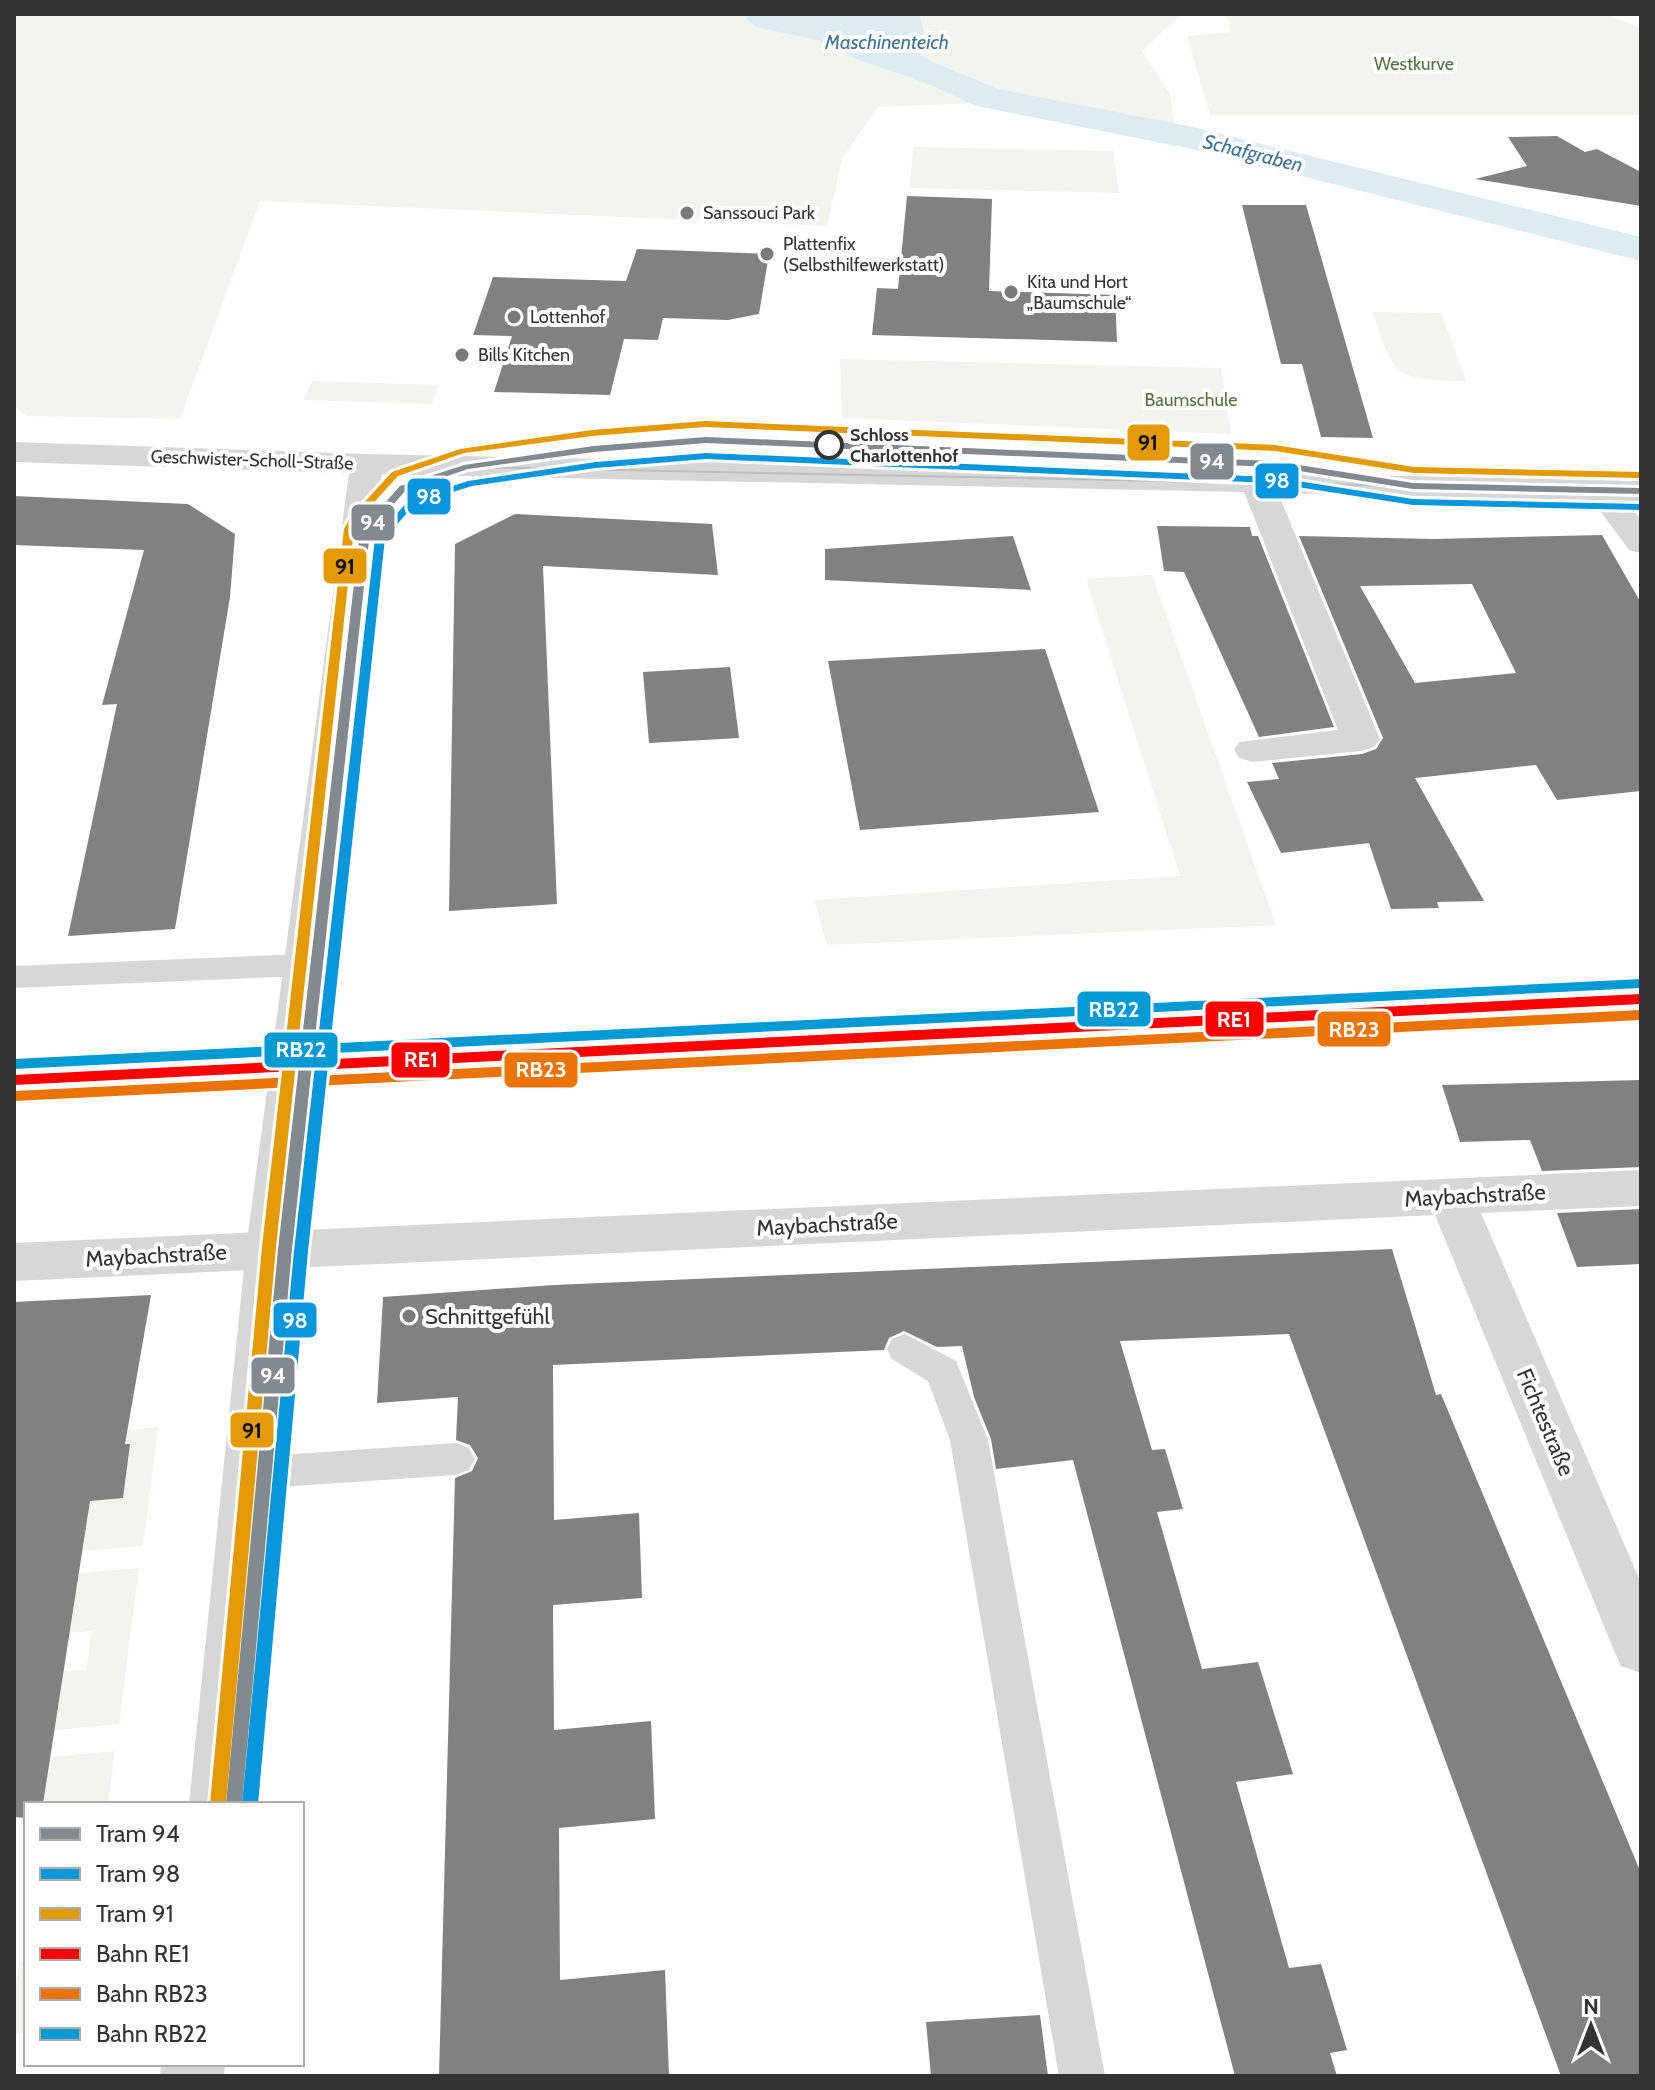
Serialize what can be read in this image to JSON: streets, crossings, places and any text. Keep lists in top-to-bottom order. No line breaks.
{"streets":{"street":["Geschwister-Scholl-Straße","Maybachstraße","Fichtestraße"]},"crossings":[["Maybachstraße","Fichtestraße"]],"water":["Maschinenteich","Schafgraben"],"parks":["Westkurve","Baumschule"],"places":["Sanssouci Park","Plattenfix (Selbsthilfewerkstatt)","Kita und Hort „Baumschule“","Lottenhof","Bills Kitchen","Schloss Charlottenhof","Schnittgefühl"],"lines":["tram line 91","tram line 94","tram line 98","rail line RB22","rail line RE1","rail line RB23"],"legend":["Tram 94","Tram 98","Tram 91","Bahn RE1","Bahn RB23","Bahn RB22"],"north":"top"}
